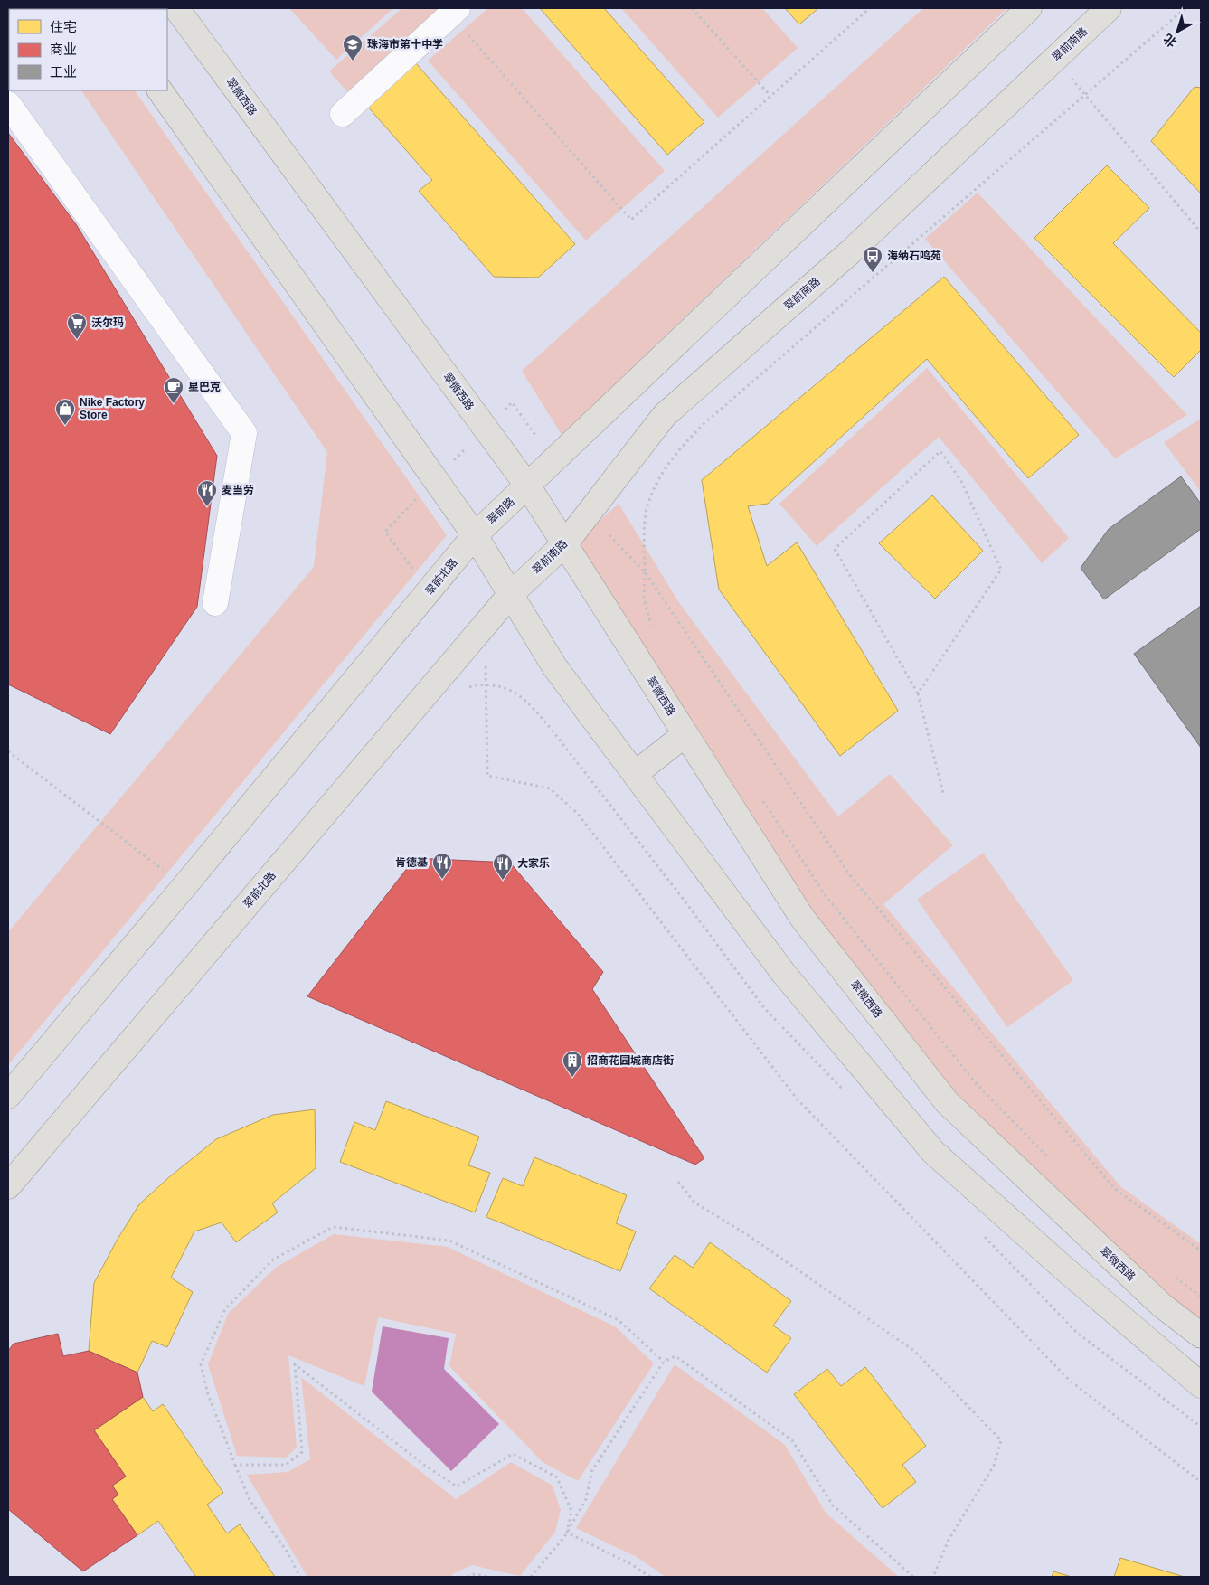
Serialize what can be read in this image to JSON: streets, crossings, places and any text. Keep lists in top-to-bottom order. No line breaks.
{"streets":{"main road":["翠前南路","翠微西路","翠前路","翠前北路"]},"crossings":[["翠前南路","翠微西路"],["翠前南路","翠前北路"],["翠微西路","翠前路"],["翠前路","翠前北路"]],"places":{"school or university":["珠海市第十中学"],"bus stop":["海纳石鸣苑"],"supermarket":["沃尔玛"],"cafe":["星巴克"],"shop":["Nike Factory Store"],"restaurant":["麦当劳","肯德基","大家乐"],"building":["招商花园城商店街"]},"legend":["住宅","商业","工业"],"north":"bottom left"}
